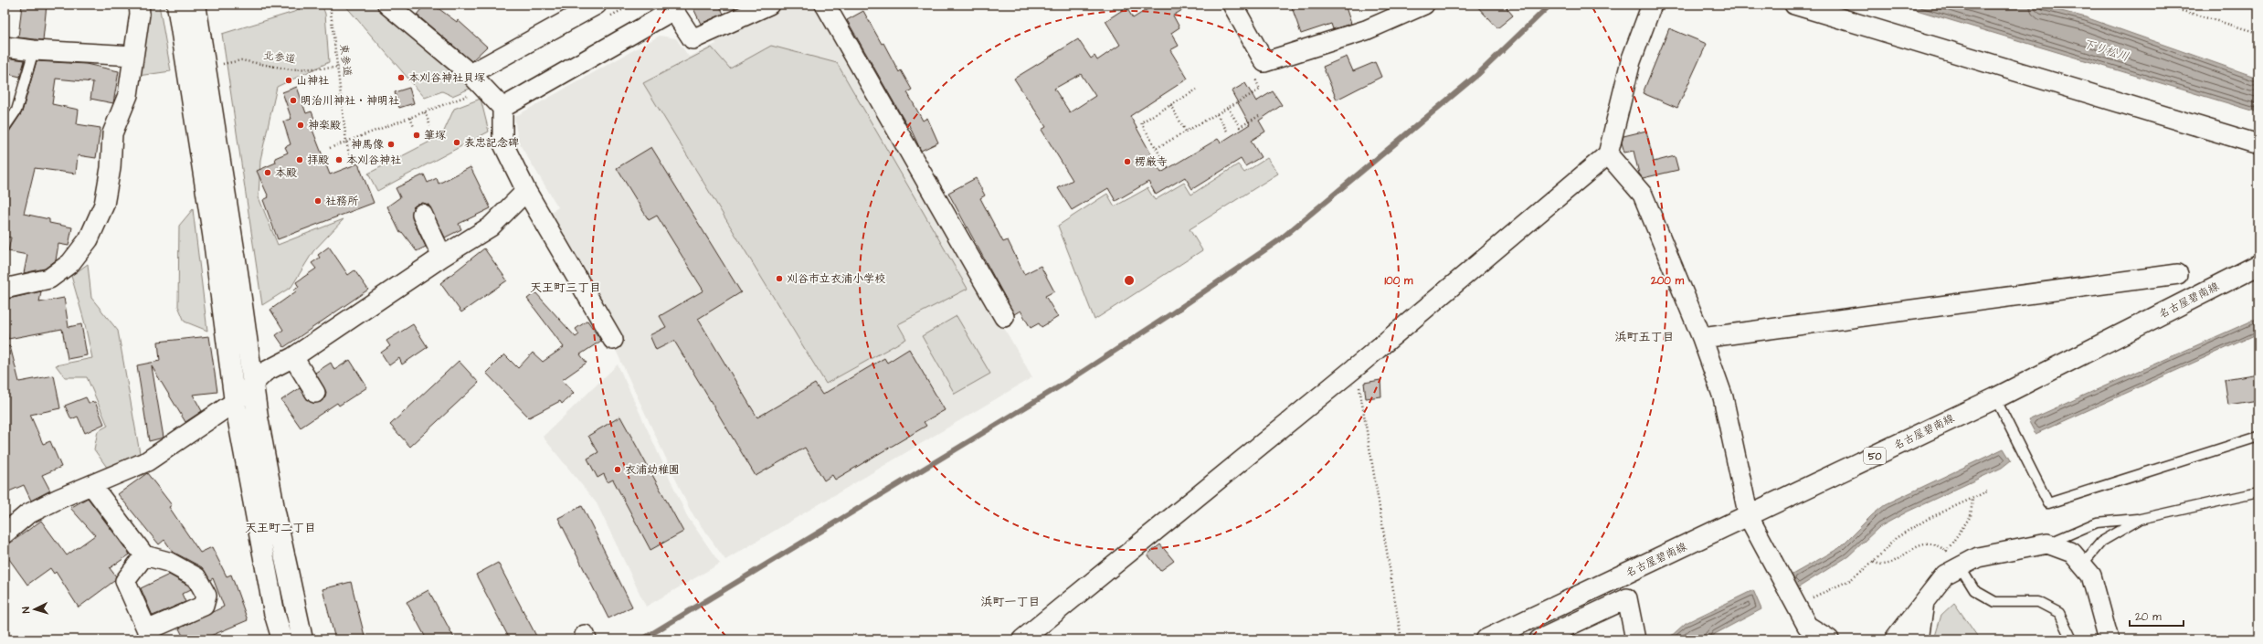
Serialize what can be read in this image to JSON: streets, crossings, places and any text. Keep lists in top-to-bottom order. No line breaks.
{"streets":{"street":["名古屋碧南線","50"],"path":["北参道","東参道"]},"crossings":[["北参道","東参道"]],"districts":["天王町三丁目","浜町五丁目","天王町二丁目","浜町一丁目"],"water":["下り松川"],"places":["本刈谷神社貝塚","山神社","明治川神社・神明社","神楽殿","筆塚","表忠記念碑","神馬像","拝殿","本刈谷神社","楞厳寺","本殿","社務所","刈谷市立衣浦小学校","衣浦幼稚園"],"scale_bar":"20 m","north":"left","rings":["100 m","200 m"]}
